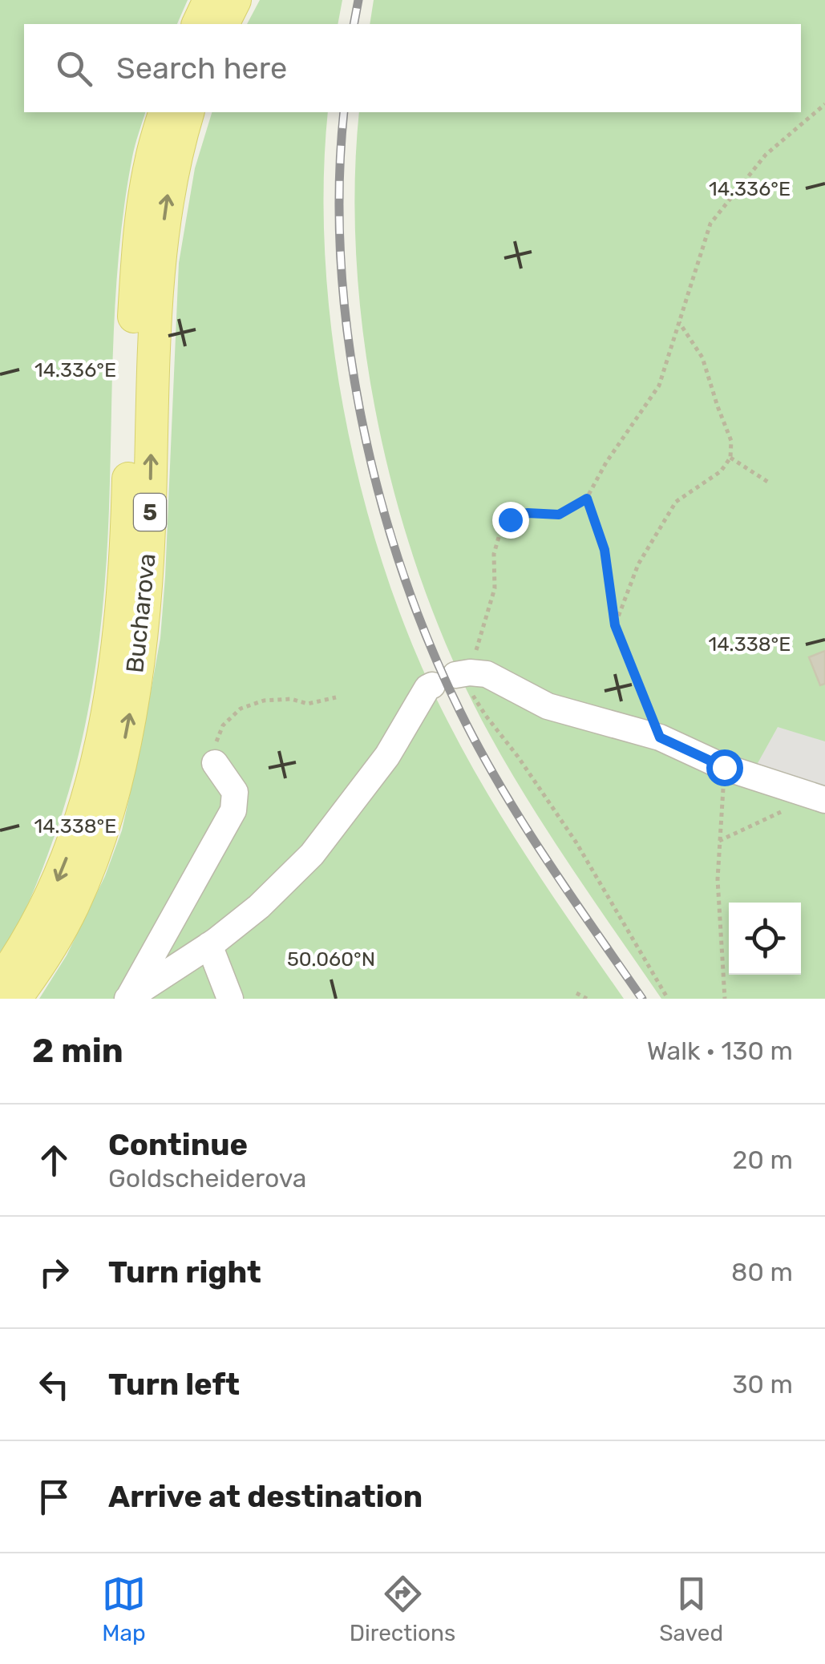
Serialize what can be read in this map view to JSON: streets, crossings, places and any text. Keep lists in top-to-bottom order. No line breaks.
{"streets":{"main road":["5","Bucharova"]},"page":{"search":"Search here","heading":["2 min","Walk · 130 m"],"list":[["Continue","Goldscheiderova","20 m"],["Turn right","80 m"],["Turn left","30 m"],"Arrive at destination"],"nav":["Map","Directions","Saved"]},"coordinates":["14.336°E","14.338°E","50.060°N"]}
